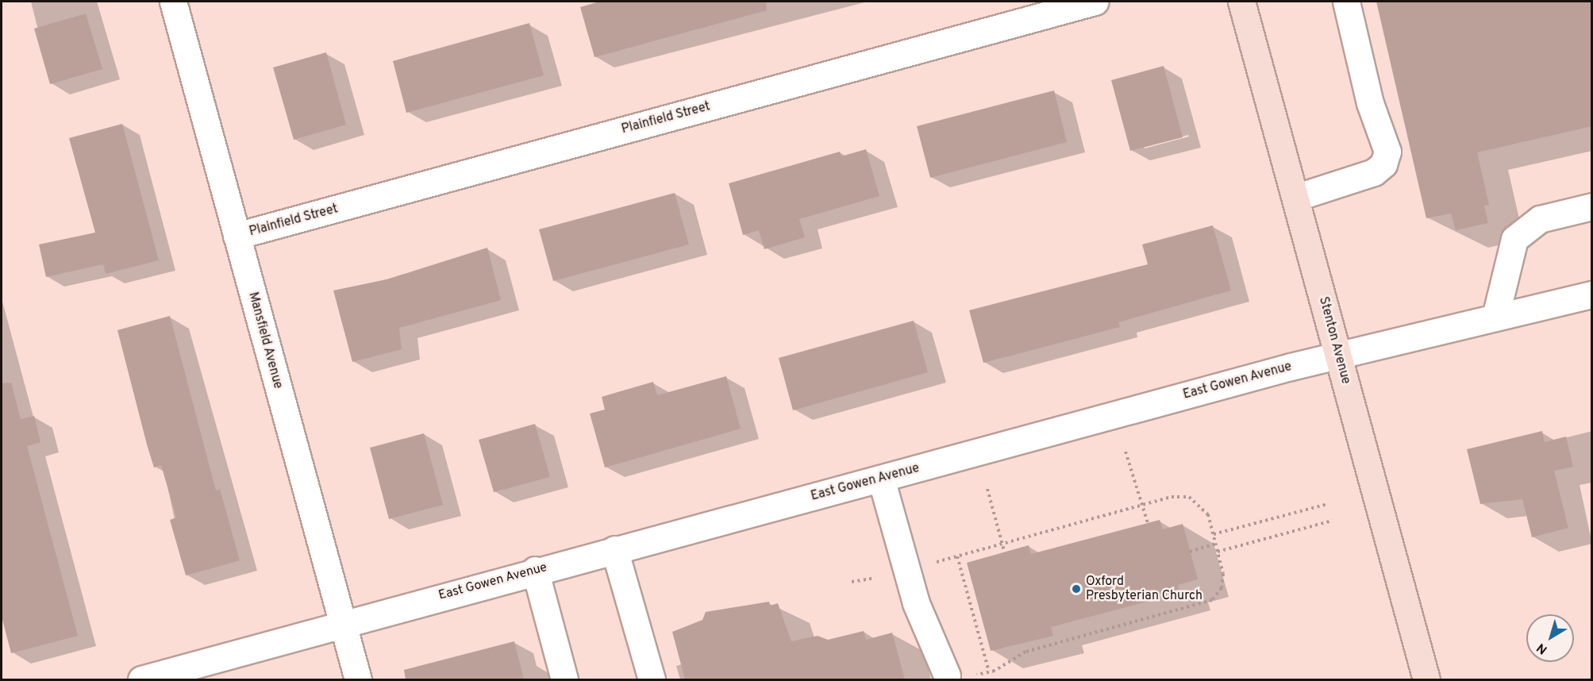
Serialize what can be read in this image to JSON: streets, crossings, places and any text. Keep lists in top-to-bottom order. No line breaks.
{"streets":{"main road":["Stenton Avenue"],"street":["Plainfield Street","Mansfield Avenue","East Gowen Avenue"]},"crossings":[["Plainfield Street","Mansfield Avenue"],["Mansfield Avenue","East Gowen Avenue"],["Stenton Avenue","East Gowen Avenue"]],"places":["Oxford Presbyterian Church"],"north":"bottom left"}
